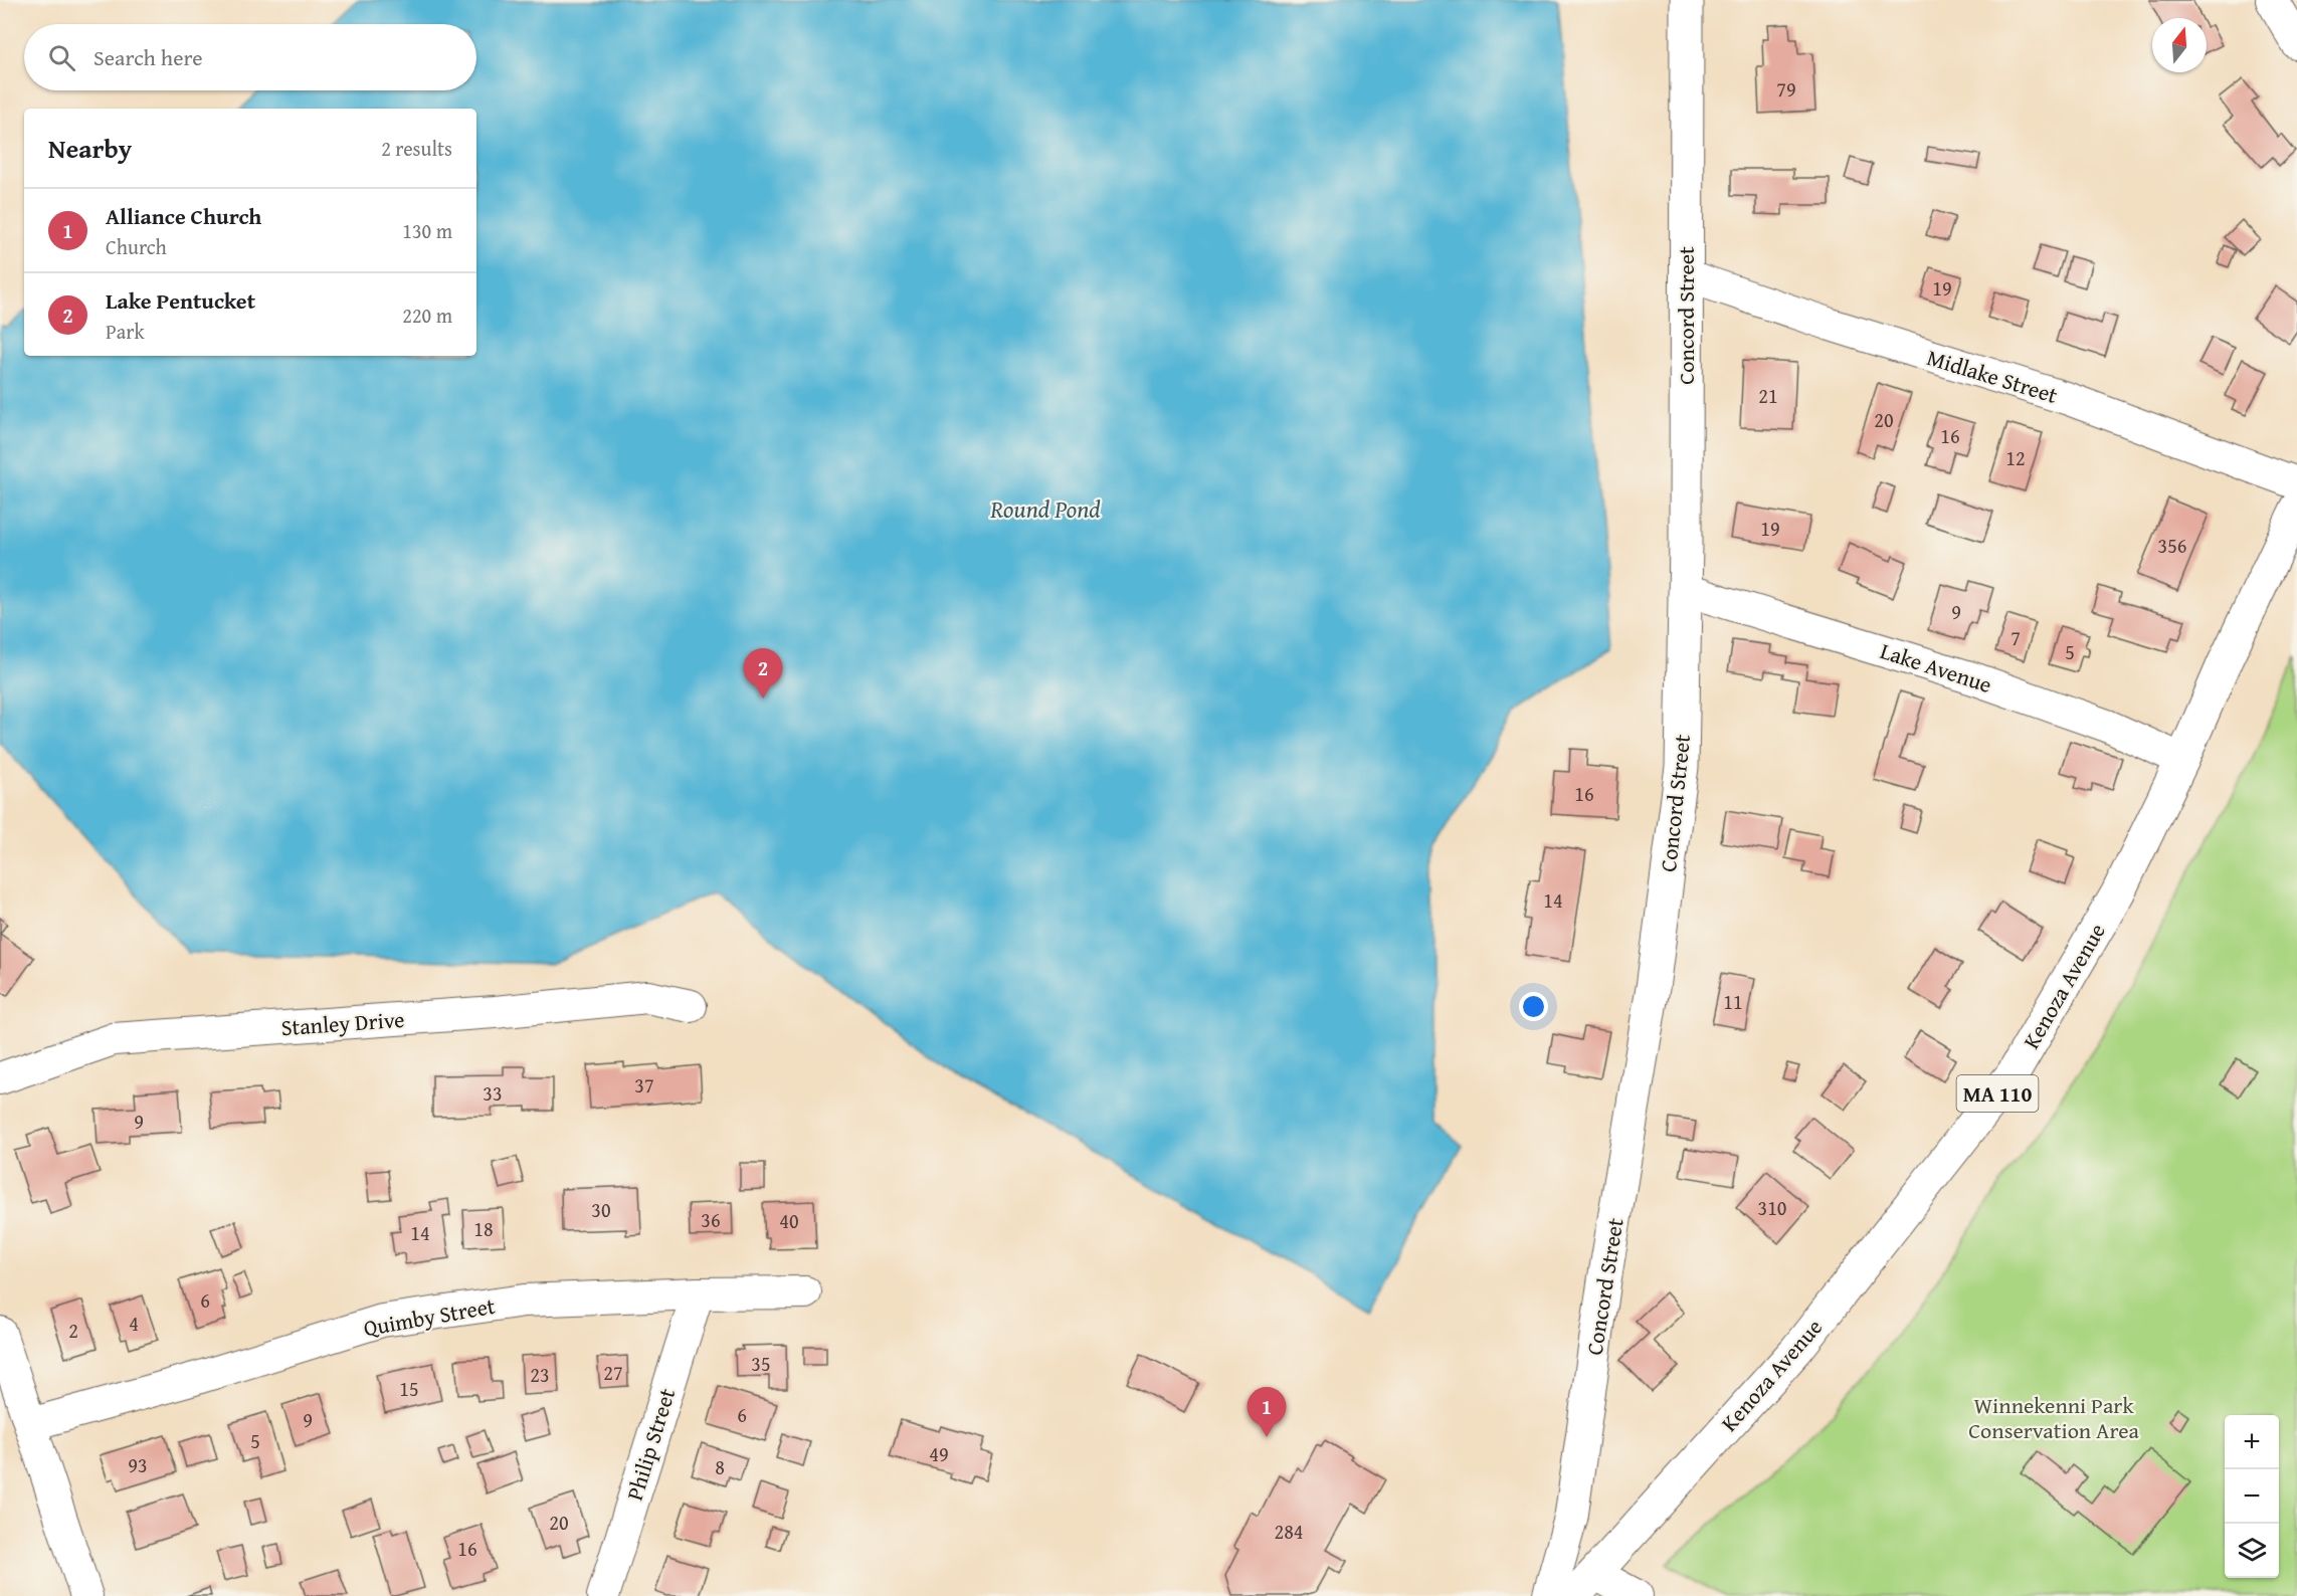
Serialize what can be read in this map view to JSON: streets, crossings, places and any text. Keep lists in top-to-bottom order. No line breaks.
{"streets":{"main road":["Concord Street","Kenoza Avenue","MA 110"],"street":["Midlake Street","Lake Avenue","Stanley Drive","Quimby Street","Philip Street"]},"crossings":[["Concord Street","Midlake Street"],["Concord Street","Lake Avenue"],["Lake Avenue","Kenoza Avenue"],["Quimby Street","Philip Street"]],"water":["Round Pond"],"parks":["Winnekenni Park Conservation Area"],"house_numbers":["79","19","21","20","16","12","19","356","9","7","5","16","14","11","37","33","9","310","30","36","40","18","14","6","4","2","35","27","23","15","6","9","5","49","93","8","20","284","16"],"north":"top","page":{"search":"Search here","heading":["Nearby","2 results"],"list":[{"mark":"1","name":"Alliance Church","note":"Church","value":"130 m"},{"mark":"2","name":"Lake Pentucket","note":"Park","value":"220 m"}],"pins":["2","1"],"map_buttons":["+","−"]}}
